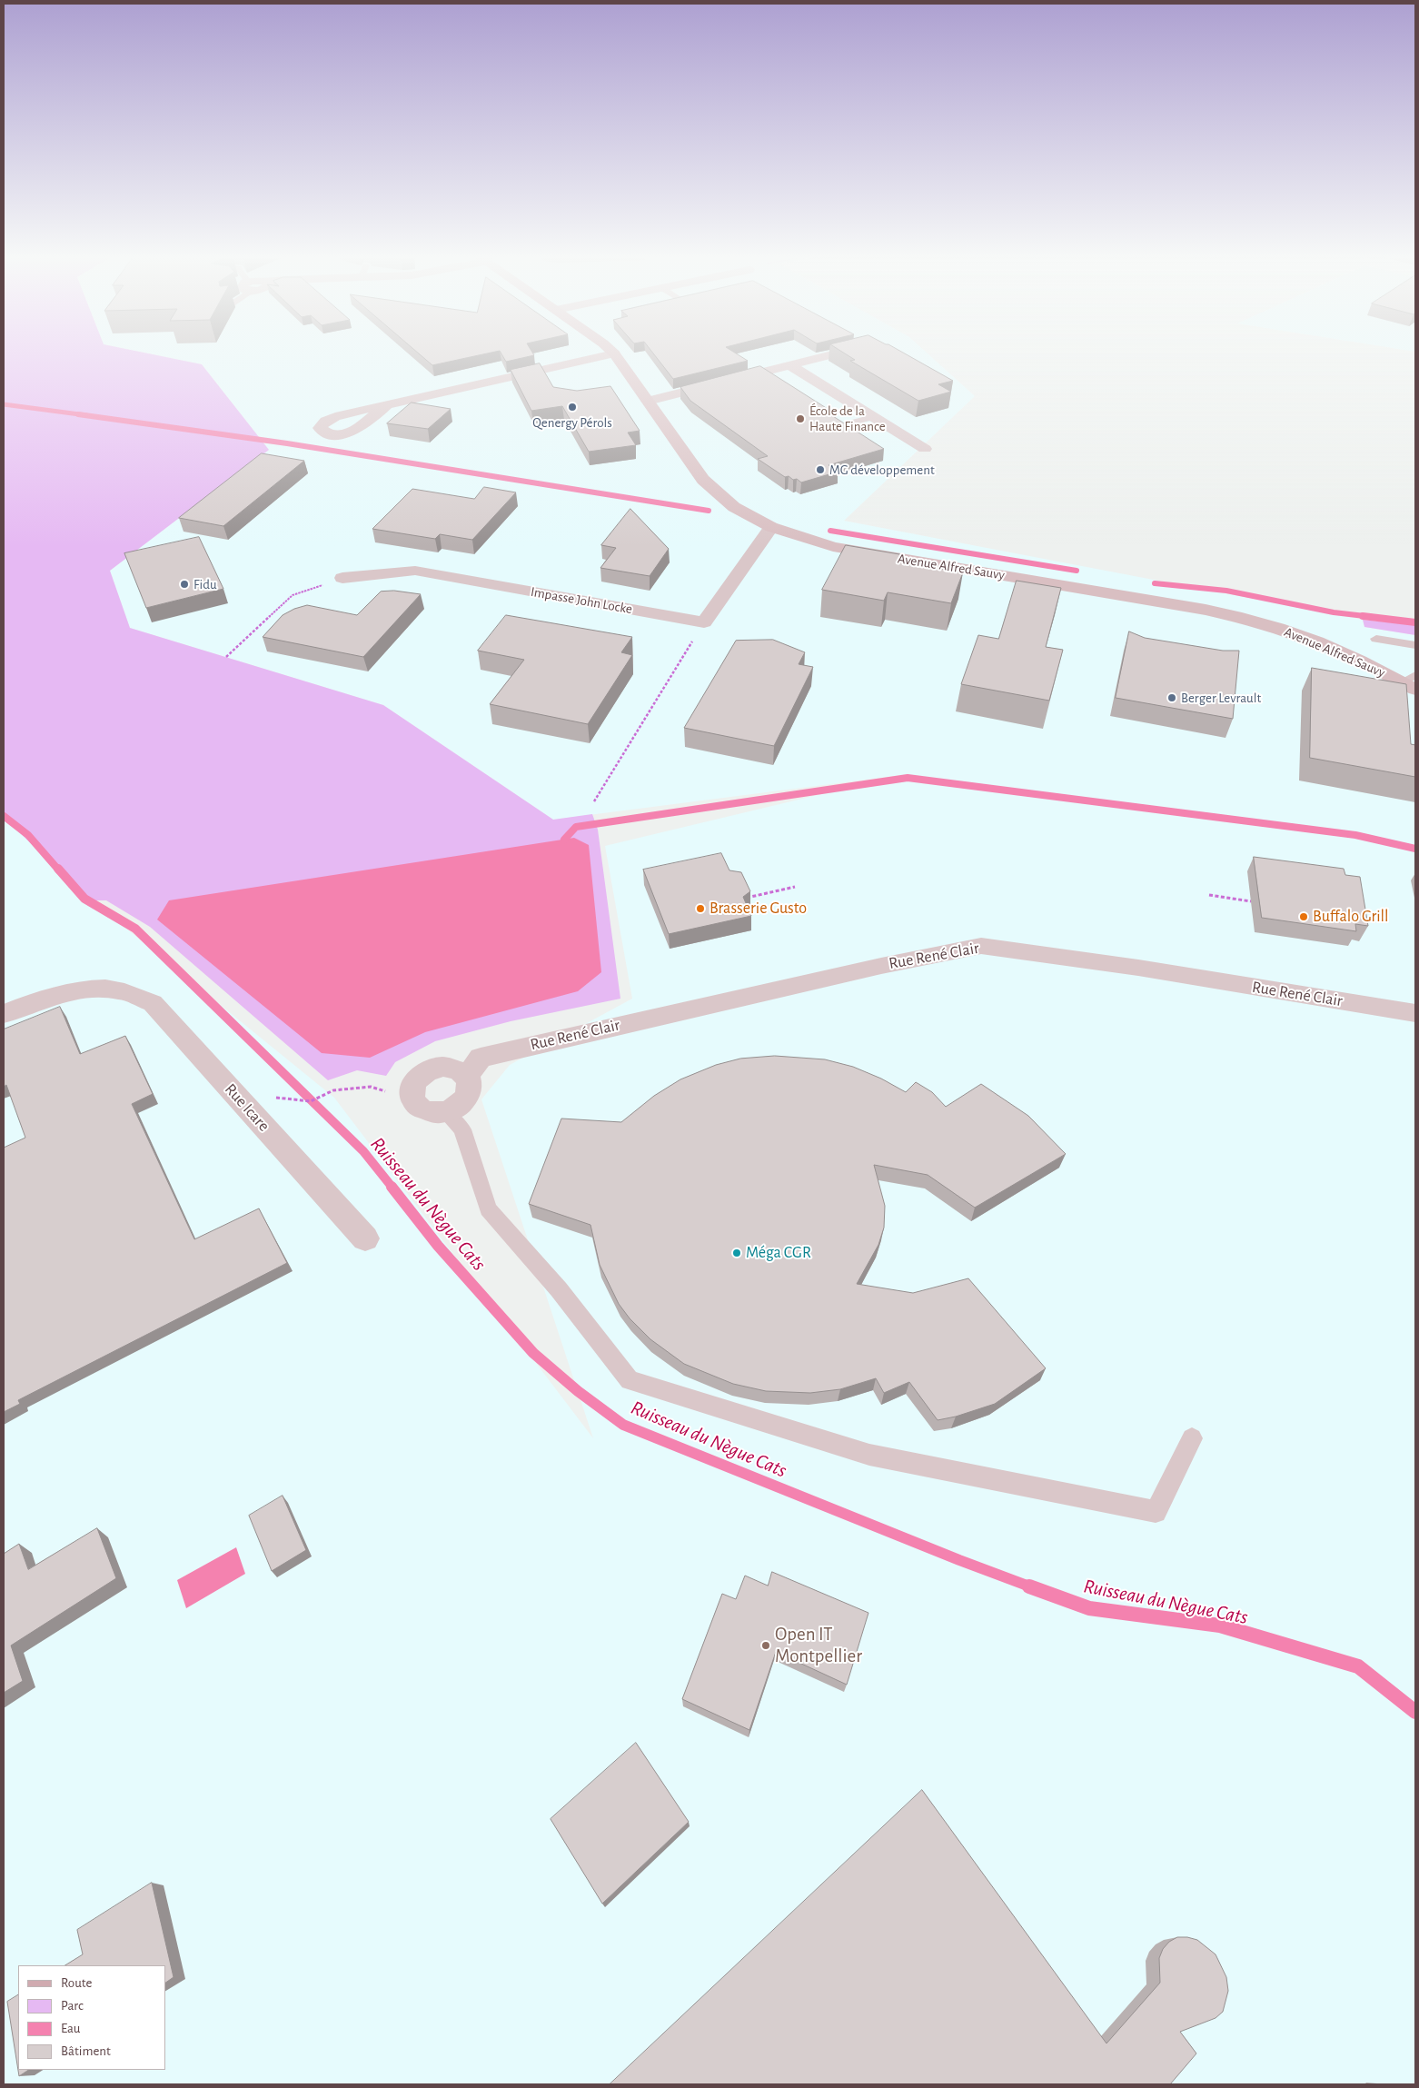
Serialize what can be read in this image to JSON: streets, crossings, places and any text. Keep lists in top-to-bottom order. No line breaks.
{"streets":{"street":["Avenue Alfred Sauvy","Impasse John Locke","Rue René Clair","Rue Icare"]},"water":["Ruisseau du Nègue Cats"],"places":["Qenergy Pérols","École de la Haute Finance","MG développement","Fidu","Berger Levrault","Brasserie Gusto","Buffalo Grill","Méga CGR","Open IT Montpellier"],"legend":["Route","Parc","Eau","Bâtiment"]}
